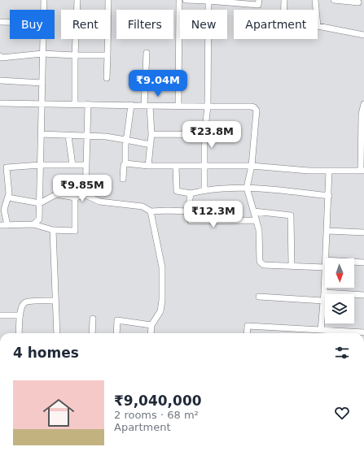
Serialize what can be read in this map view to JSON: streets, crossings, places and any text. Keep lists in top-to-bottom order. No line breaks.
{"north":"bottom","page":{"chip":["Buy","Rent","Filters","New","Apartment"],"price":["₹9.04M","₹23.8M","₹9.85M","₹12.3M"],"heading":"4 homes","list":[{"name":"₹9,040,000","note":"2 rooms · 68 m² · Apartment"}]}}
